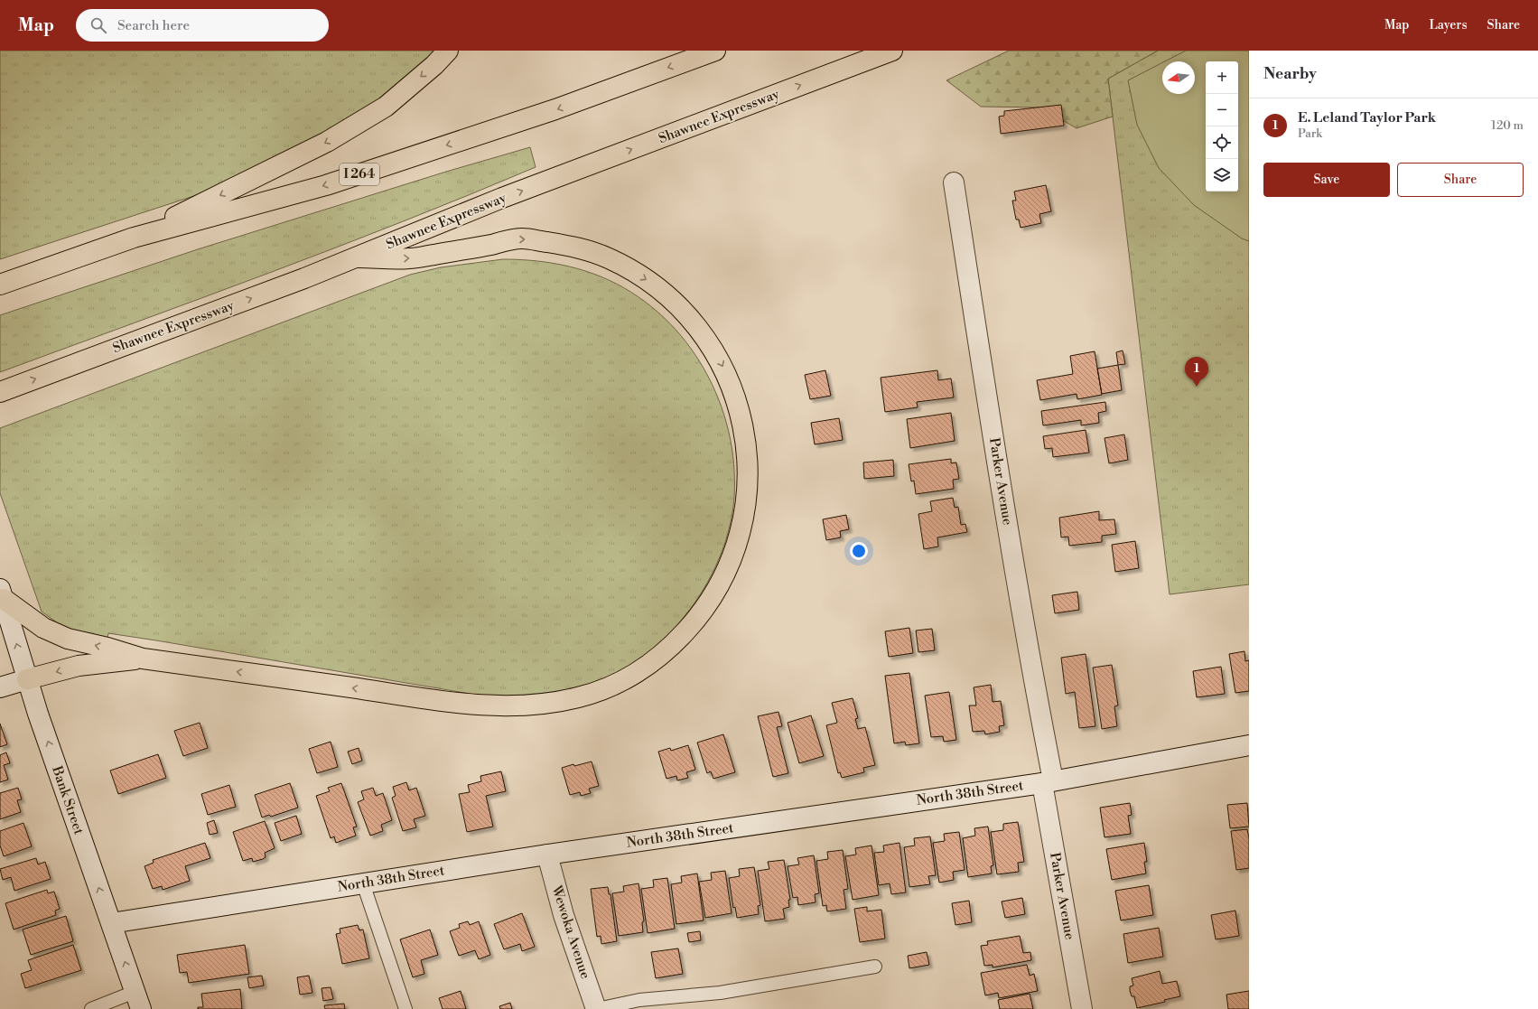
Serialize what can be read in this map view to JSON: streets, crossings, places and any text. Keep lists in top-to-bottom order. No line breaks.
{"streets":{"highway":["Shawnee Expressway","I 264"],"street":["Parker Avenue","North 38th Street","Bank Street","Wewoka Avenue"]},"crossings":[["Parker Avenue","North 38th Street"],["North 38th Street","Bank Street"],["North 38th Street","Wewoka Avenue"]],"one_way":["Bank Street"],"north":"left","page":{"header":"Map","search":"Search here","nav":["Map","Layers","Share"],"heading":"Nearby","map_buttons":["+","−"],"list":[{"mark":"1","name":"E. Leland Taylor Park","note":"Park","value":"120 m"}],"buttons":["Save","Share"],"pins":"1"}}
